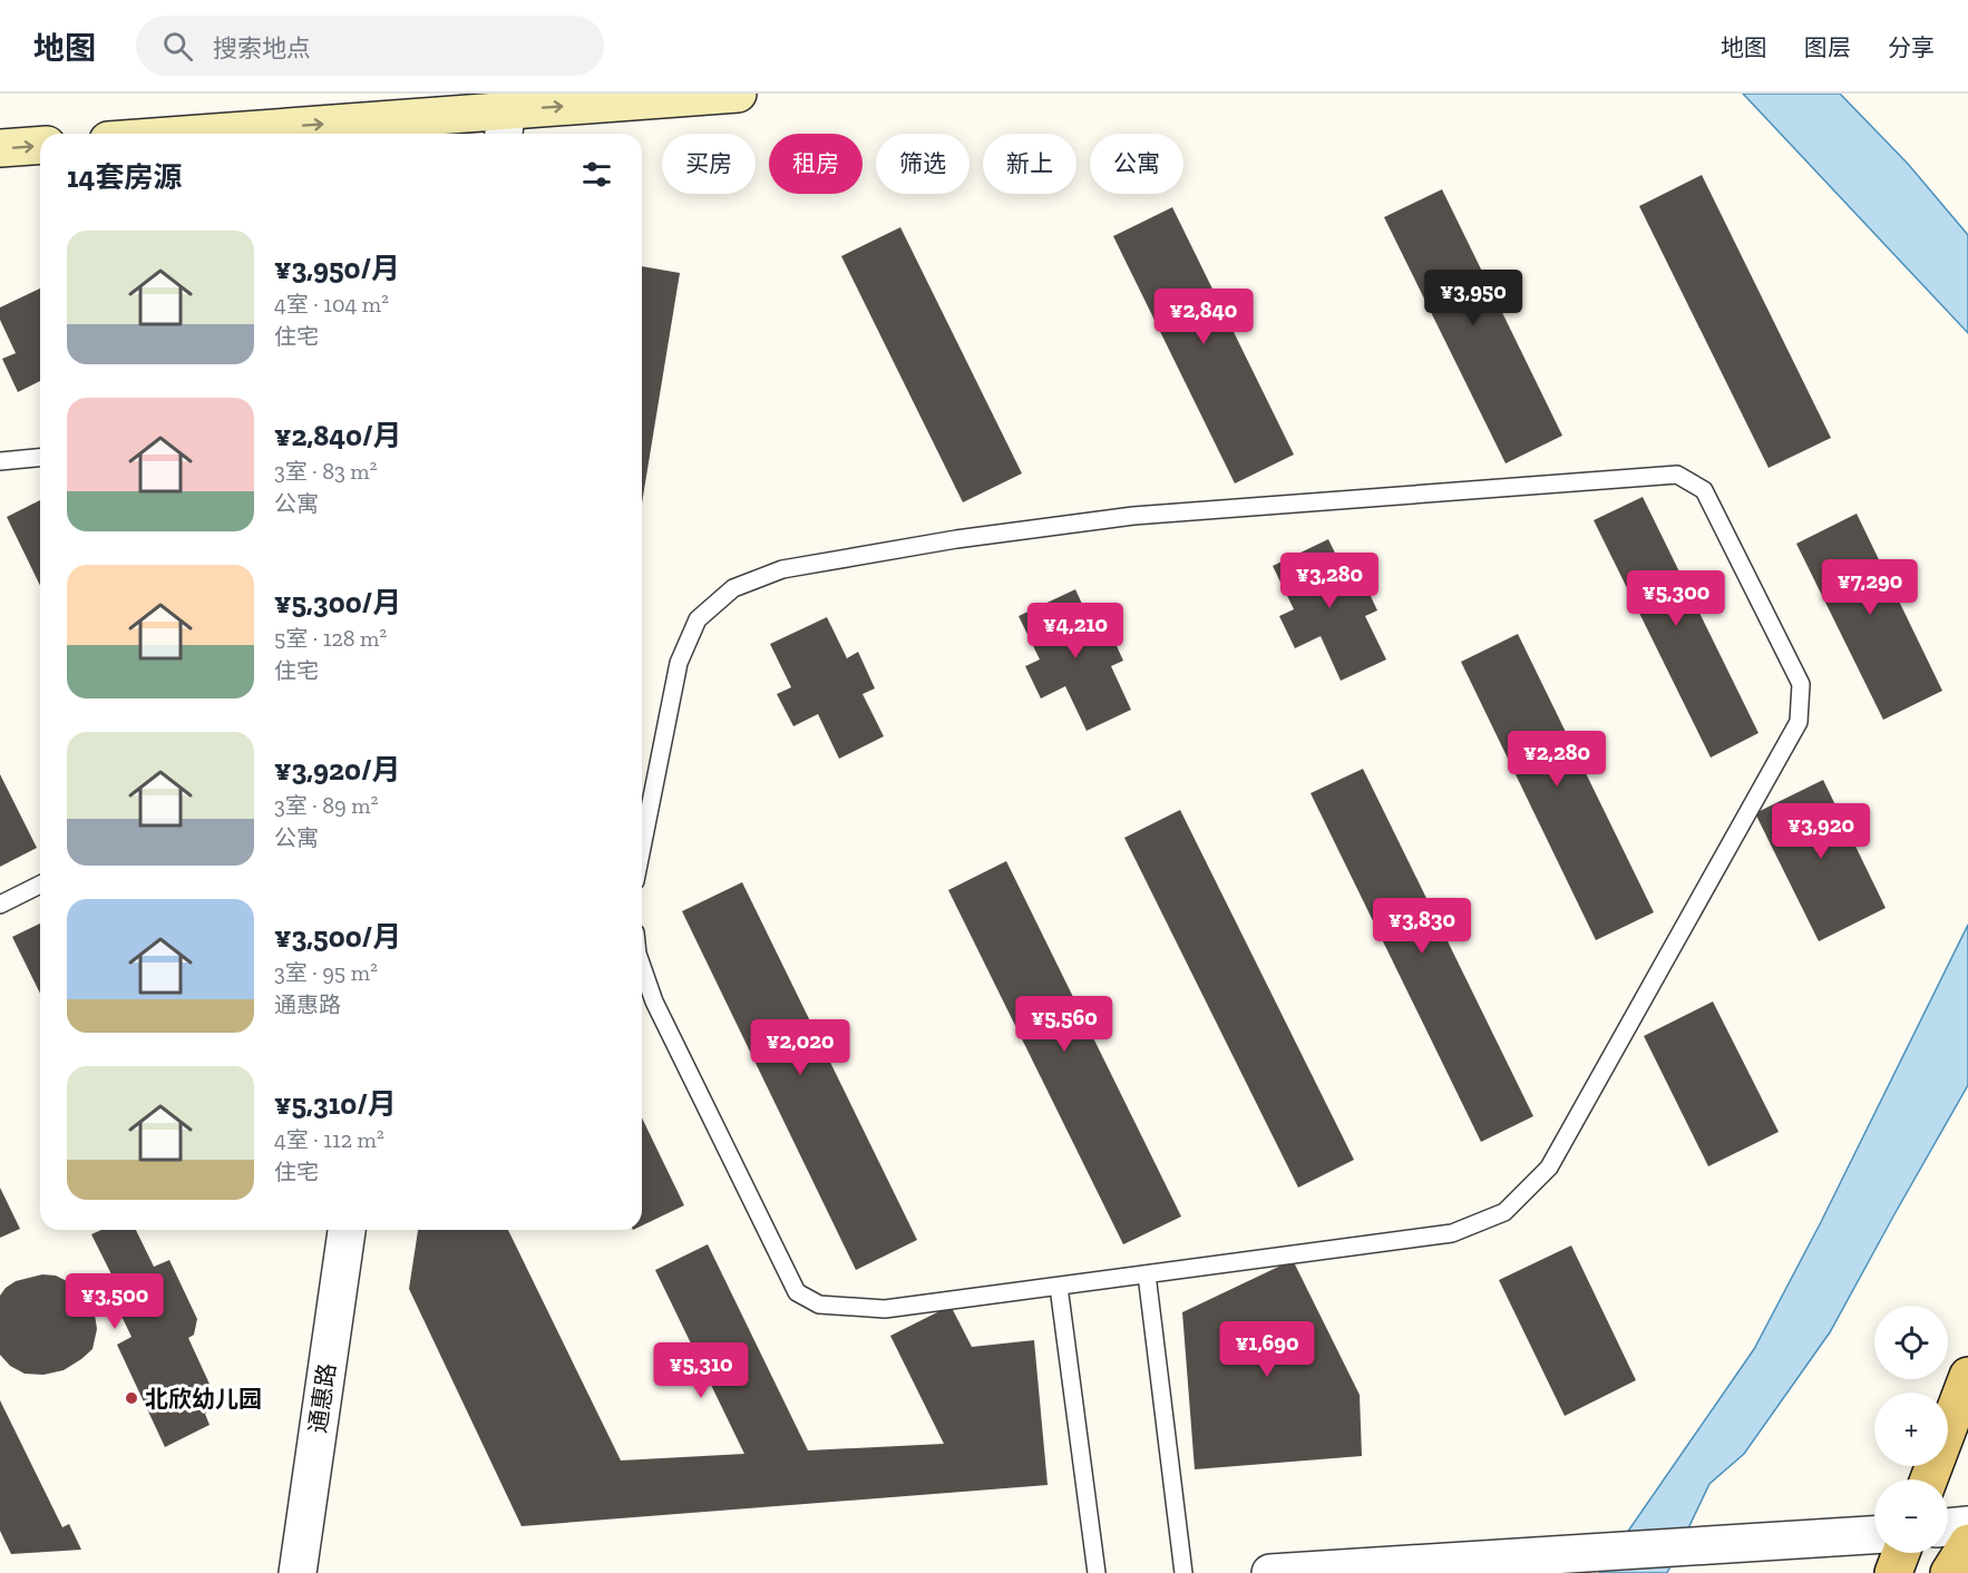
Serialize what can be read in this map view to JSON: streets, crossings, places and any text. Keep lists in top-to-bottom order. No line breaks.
{"streets":{"street":["通惠路"]},"places":["北欣幼儿园"],"page":{"header":"地图","search":"搜索地点","nav":["地图","图层","分享"],"chip":["买房","租房","筛选","新上","公寓"],"heading":"14套房源","list":[{"name":"¥3,950/月","note":"4室 · 104 m² · 住宅"},{"name":"¥2,840/月","note":"3室 · 83 m² · 公寓"},{"name":"¥5,300/月","note":"5室 · 128 m² · 住宅"},{"name":"¥3,920/月","note":"3室 · 89 m² · 公寓"},{"name":"¥3,500/月","note":"3室 · 95 m² · 通惠路"},{"name":"¥5,310/月","note":"4室 · 112 m² · 住宅"}],"price":["¥3,950","¥2,840","¥3,280","¥7,290","¥5,300","¥4,210","¥2,280","¥3,920","¥3,830","¥5,560","¥2,020","¥3,500","¥1,690","¥5,310"],"map_buttons":["+","−"]}}
